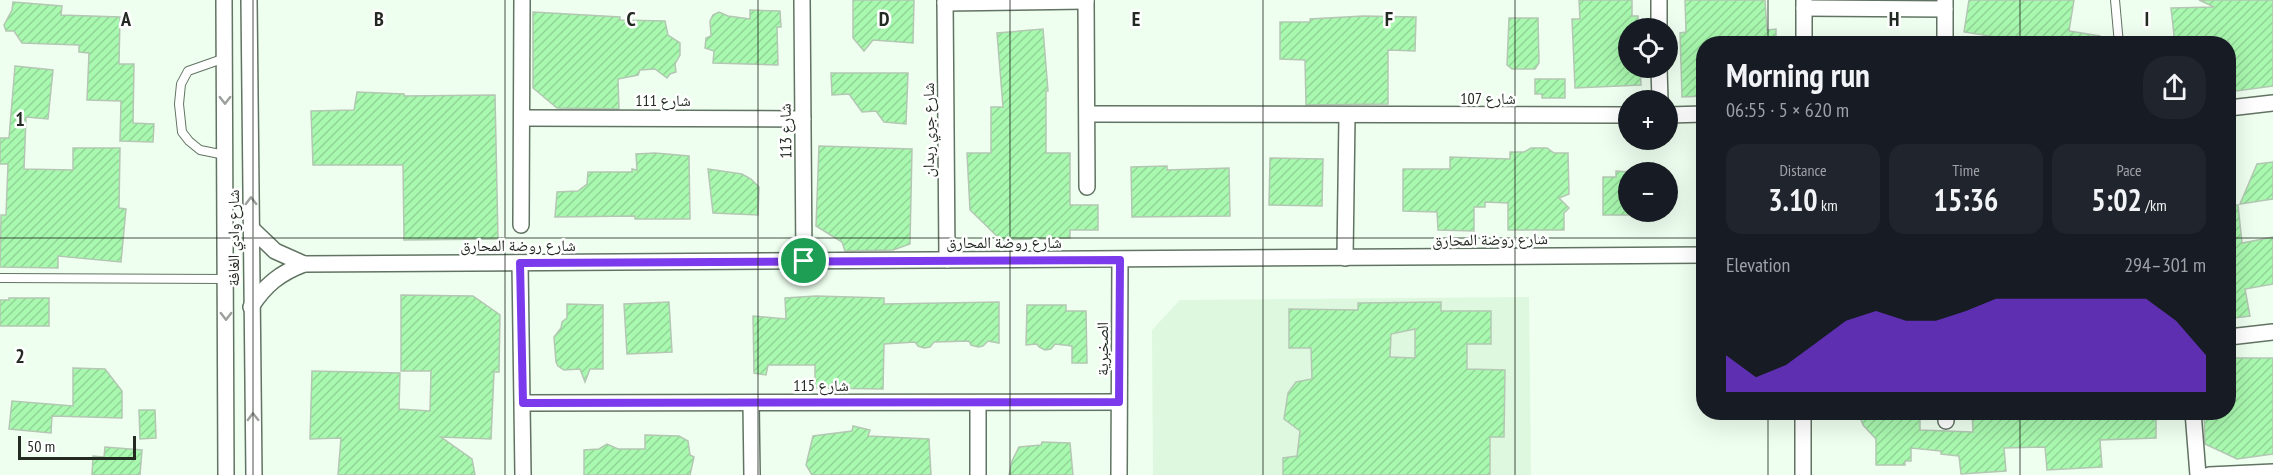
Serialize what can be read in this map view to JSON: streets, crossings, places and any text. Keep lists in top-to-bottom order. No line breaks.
{"streets":{"street":["شارع 107","شارع 111","شارع جري ربدان","شارع 113","شارع وادي الغافة","شارع روضة المحارق","الصخبرية","شارع 115"]},"crossings":[["شارع 111","شارع 113"],["شارع جري ربدان","شارع روضة المحارق"],["شارع 113","شارع روضة المحارق"],["شارع وادي الغافة","شارع روضة المحارق"],["شارع روضة المحارق","الصخبرية"],["الصخبرية","شارع 115"]],"scale_bar":"50 m","page":{"map_buttons":["+","−"],"heading":["Morning run","06:55 · 5 × 620 m"],"stats":[["Distance","3.10 km"],["Time","15:36"],["Pace","5:02 /km"]],"chart":["Elevation","294–301 m"],"scale":"50 m"},"grid":{"columns":["A","B","C","D","E","F","H","I"],"rows":["1","2"]}}
